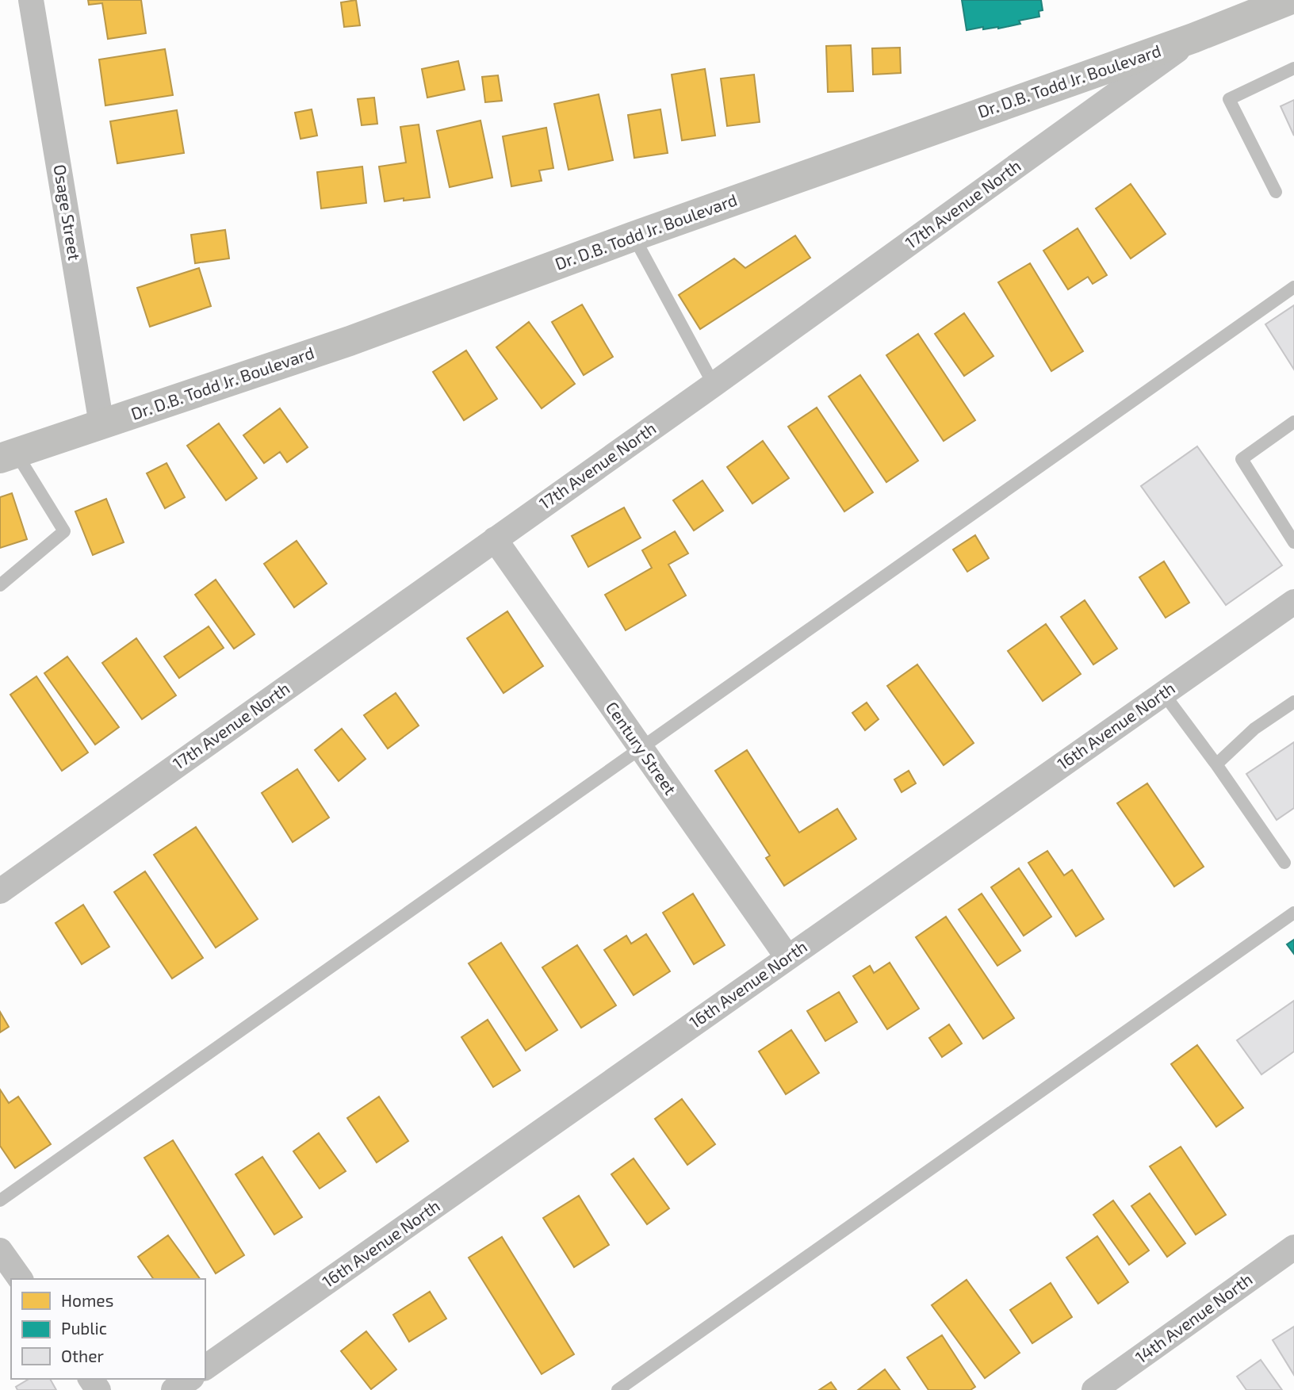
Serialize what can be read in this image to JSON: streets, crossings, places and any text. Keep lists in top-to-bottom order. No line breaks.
{"streets":{"main road":["Dr. D.B. Todd Jr. Boulevard"],"street":["17th Avenue North","Osage Street","16th Avenue North","Century Street","14th Avenue North"]},"crossings":[["Dr. D.B. Todd Jr. Boulevard","17th Avenue North"],["Dr. D.B. Todd Jr. Boulevard","Osage Street"],["17th Avenue North","Century Street"],["16th Avenue North","Century Street"]],"legend":["Homes","Public","Other"]}
